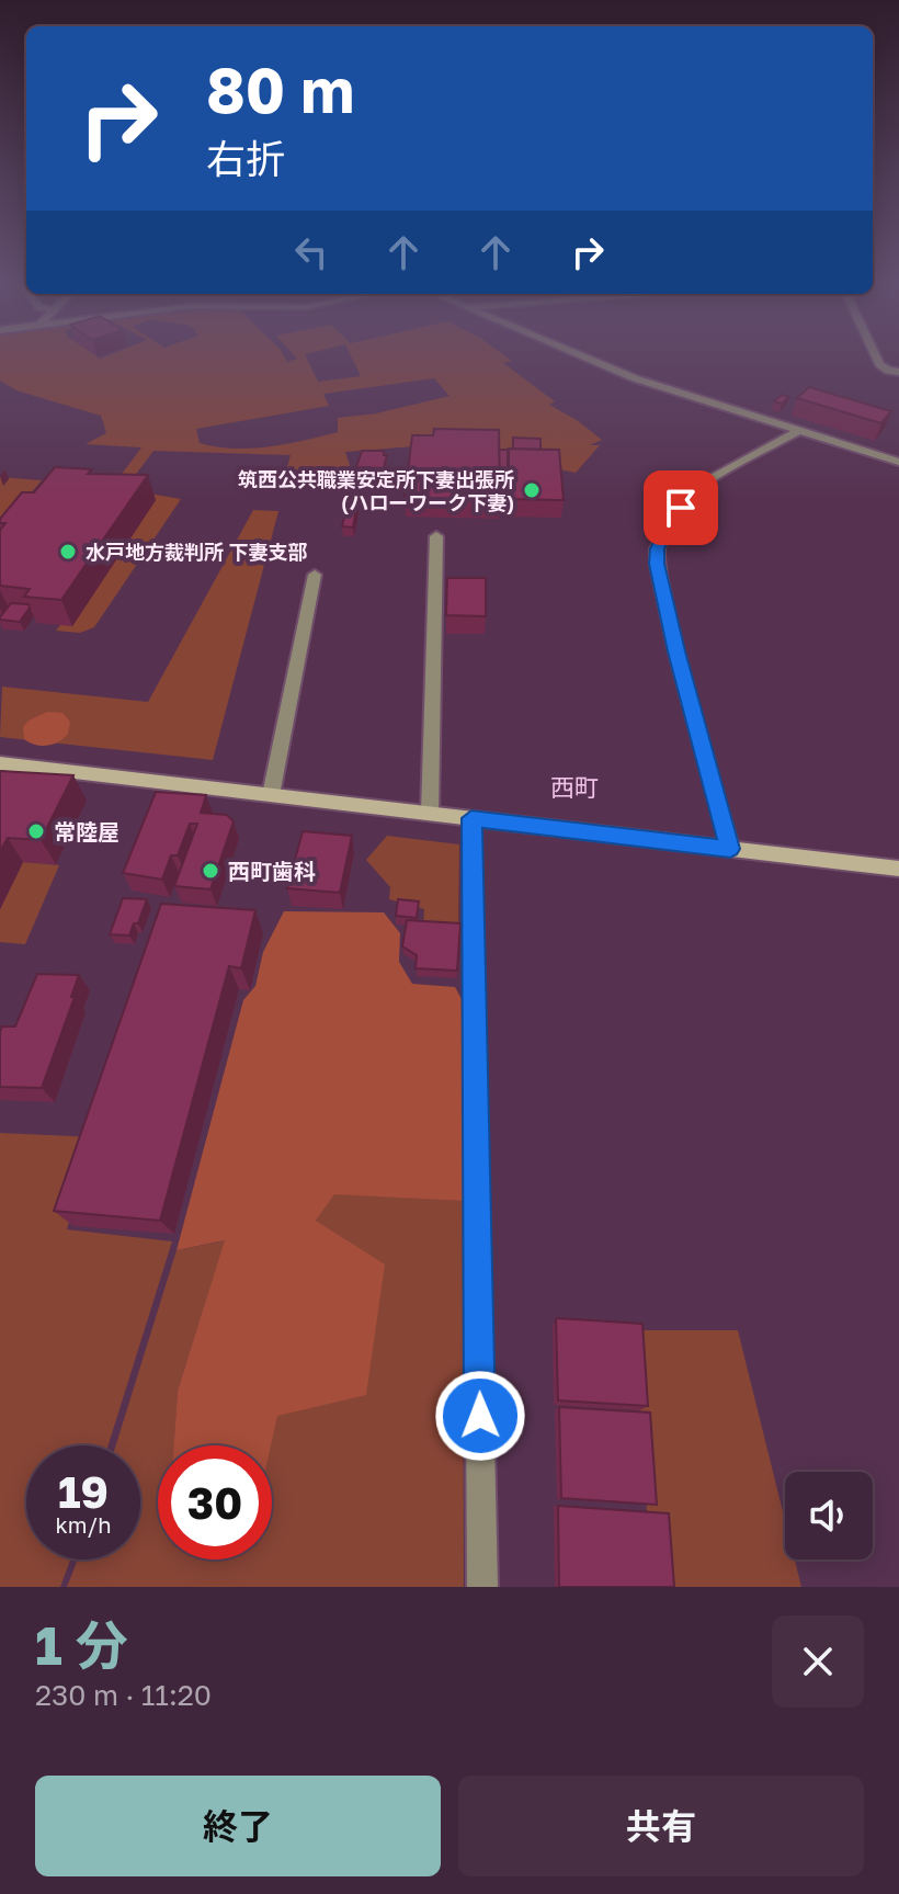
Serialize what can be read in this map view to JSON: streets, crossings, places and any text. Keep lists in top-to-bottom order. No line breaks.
{"districts":["西町"],"places":["筑西公共職業安定所下妻出張所 (ハローワーク下妻)","水戸地方裁判所 下妻支部","常陸屋","西町歯科"],"page":{"turn":["80 m","右折"],"speed":"19 km/h","limit":"30","heading":["1 分","230 m · 11:20"],"buttons":["終了","共有"]}}
